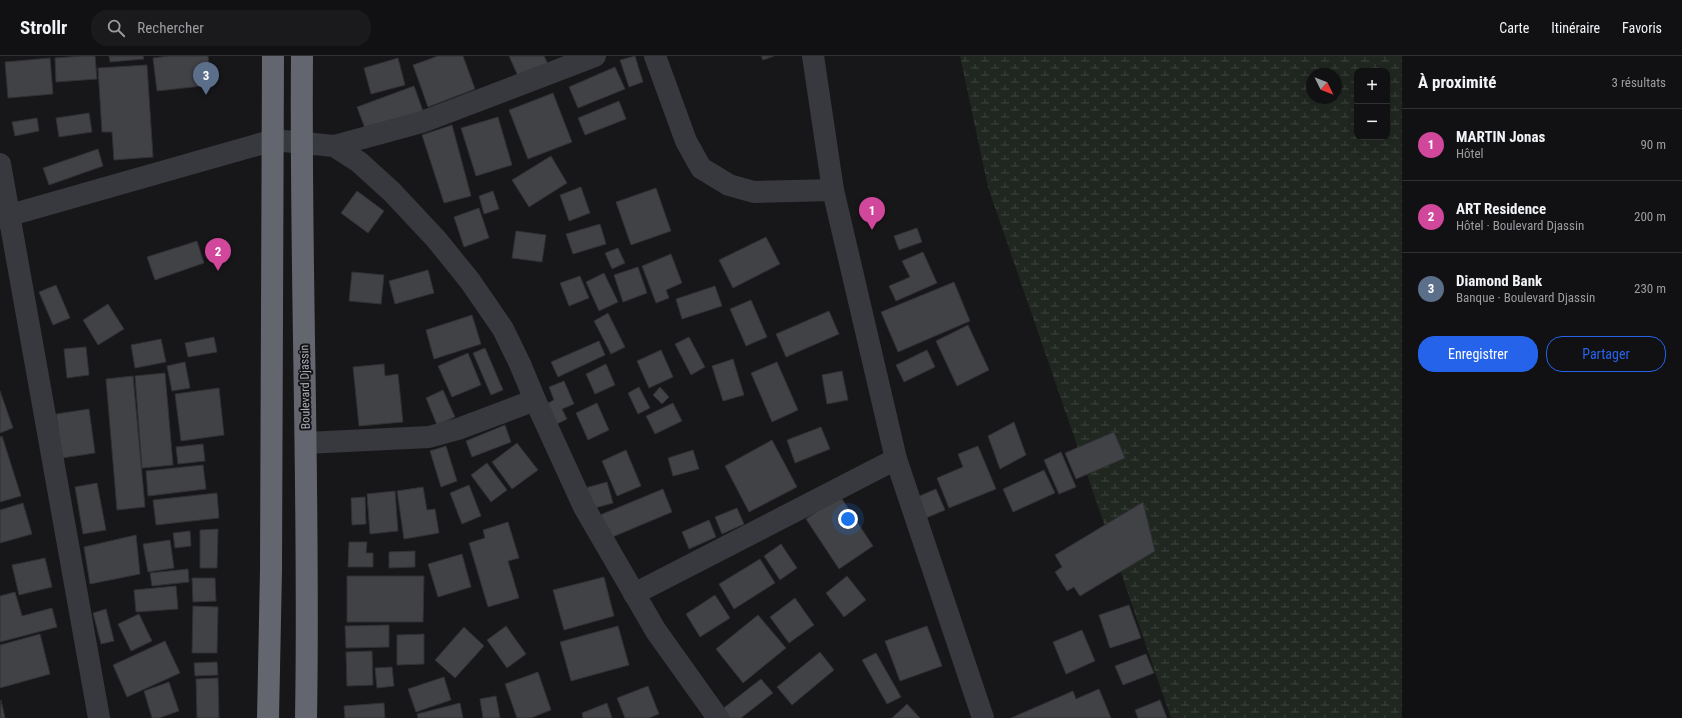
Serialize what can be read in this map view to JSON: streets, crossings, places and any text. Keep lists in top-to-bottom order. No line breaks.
{"streets":{"highway":["Boulevard Djassin"]},"north":"bottom right","page":{"header":"Strollr","search":"Rechercher","nav":["Carte","Itinéraire","Favoris"],"heading":["À proximité","3 résultats"],"pins":["3","1","2"],"map_buttons":["+","−"],"list":[{"mark":"1","name":"MARTIN Jonas","note":"Hôtel","value":"90 m"},{"mark":"2","name":"ART Residence","note":"Hôtel · Boulevard Djassin","value":"200 m"},{"mark":"3","name":"Diamond Bank","note":"Banque · Boulevard Djassin","value":"230 m"}],"buttons":["Enregistrer","Partager"]}}
